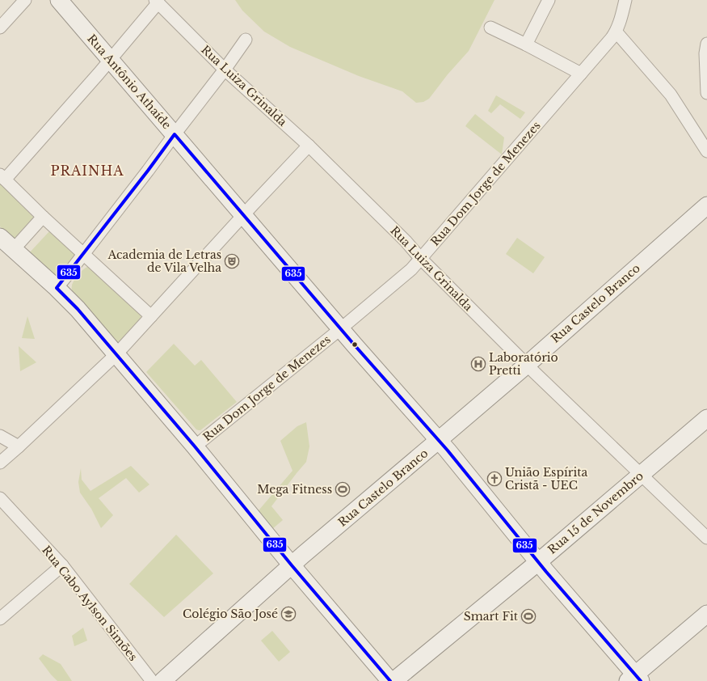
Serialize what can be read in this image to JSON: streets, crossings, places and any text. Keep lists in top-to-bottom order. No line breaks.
{"streets":{"main road":["Rua Antônio Athaíde","Rua Castelo Branco","Rua 15 de Novembro"],"street":["Rua Luiza Grinalda","Rua Dom Jorge de Menezes","Rua Cabo Aylson Simões"]},"crossings":[["Rua Antônio Athaíde","Rua Dom Jorge de Menezes"],["Rua Antônio Athaíde","Rua Castelo Branco"],["Rua Antônio Athaíde","Rua 15 de Novembro"],["Rua Luiza Grinalda","Rua Dom Jorge de Menezes"],["Rua Luiza Grinalda","Rua Castelo Branco"],["Rua Luiza Grinalda","Rua 15 de Novembro"]],"districts":["PRAINHA"],"places":{"theatre":["Academia de Letras de Vila Velha"],"hospital":["Laboratório Pretti"],"church":["União Espírita Cristã - UEC"],"sports":["Mega Fitness","Smart Fit"],"school or university":["Colégio São José"]},"lines":["transit line 635"]}
